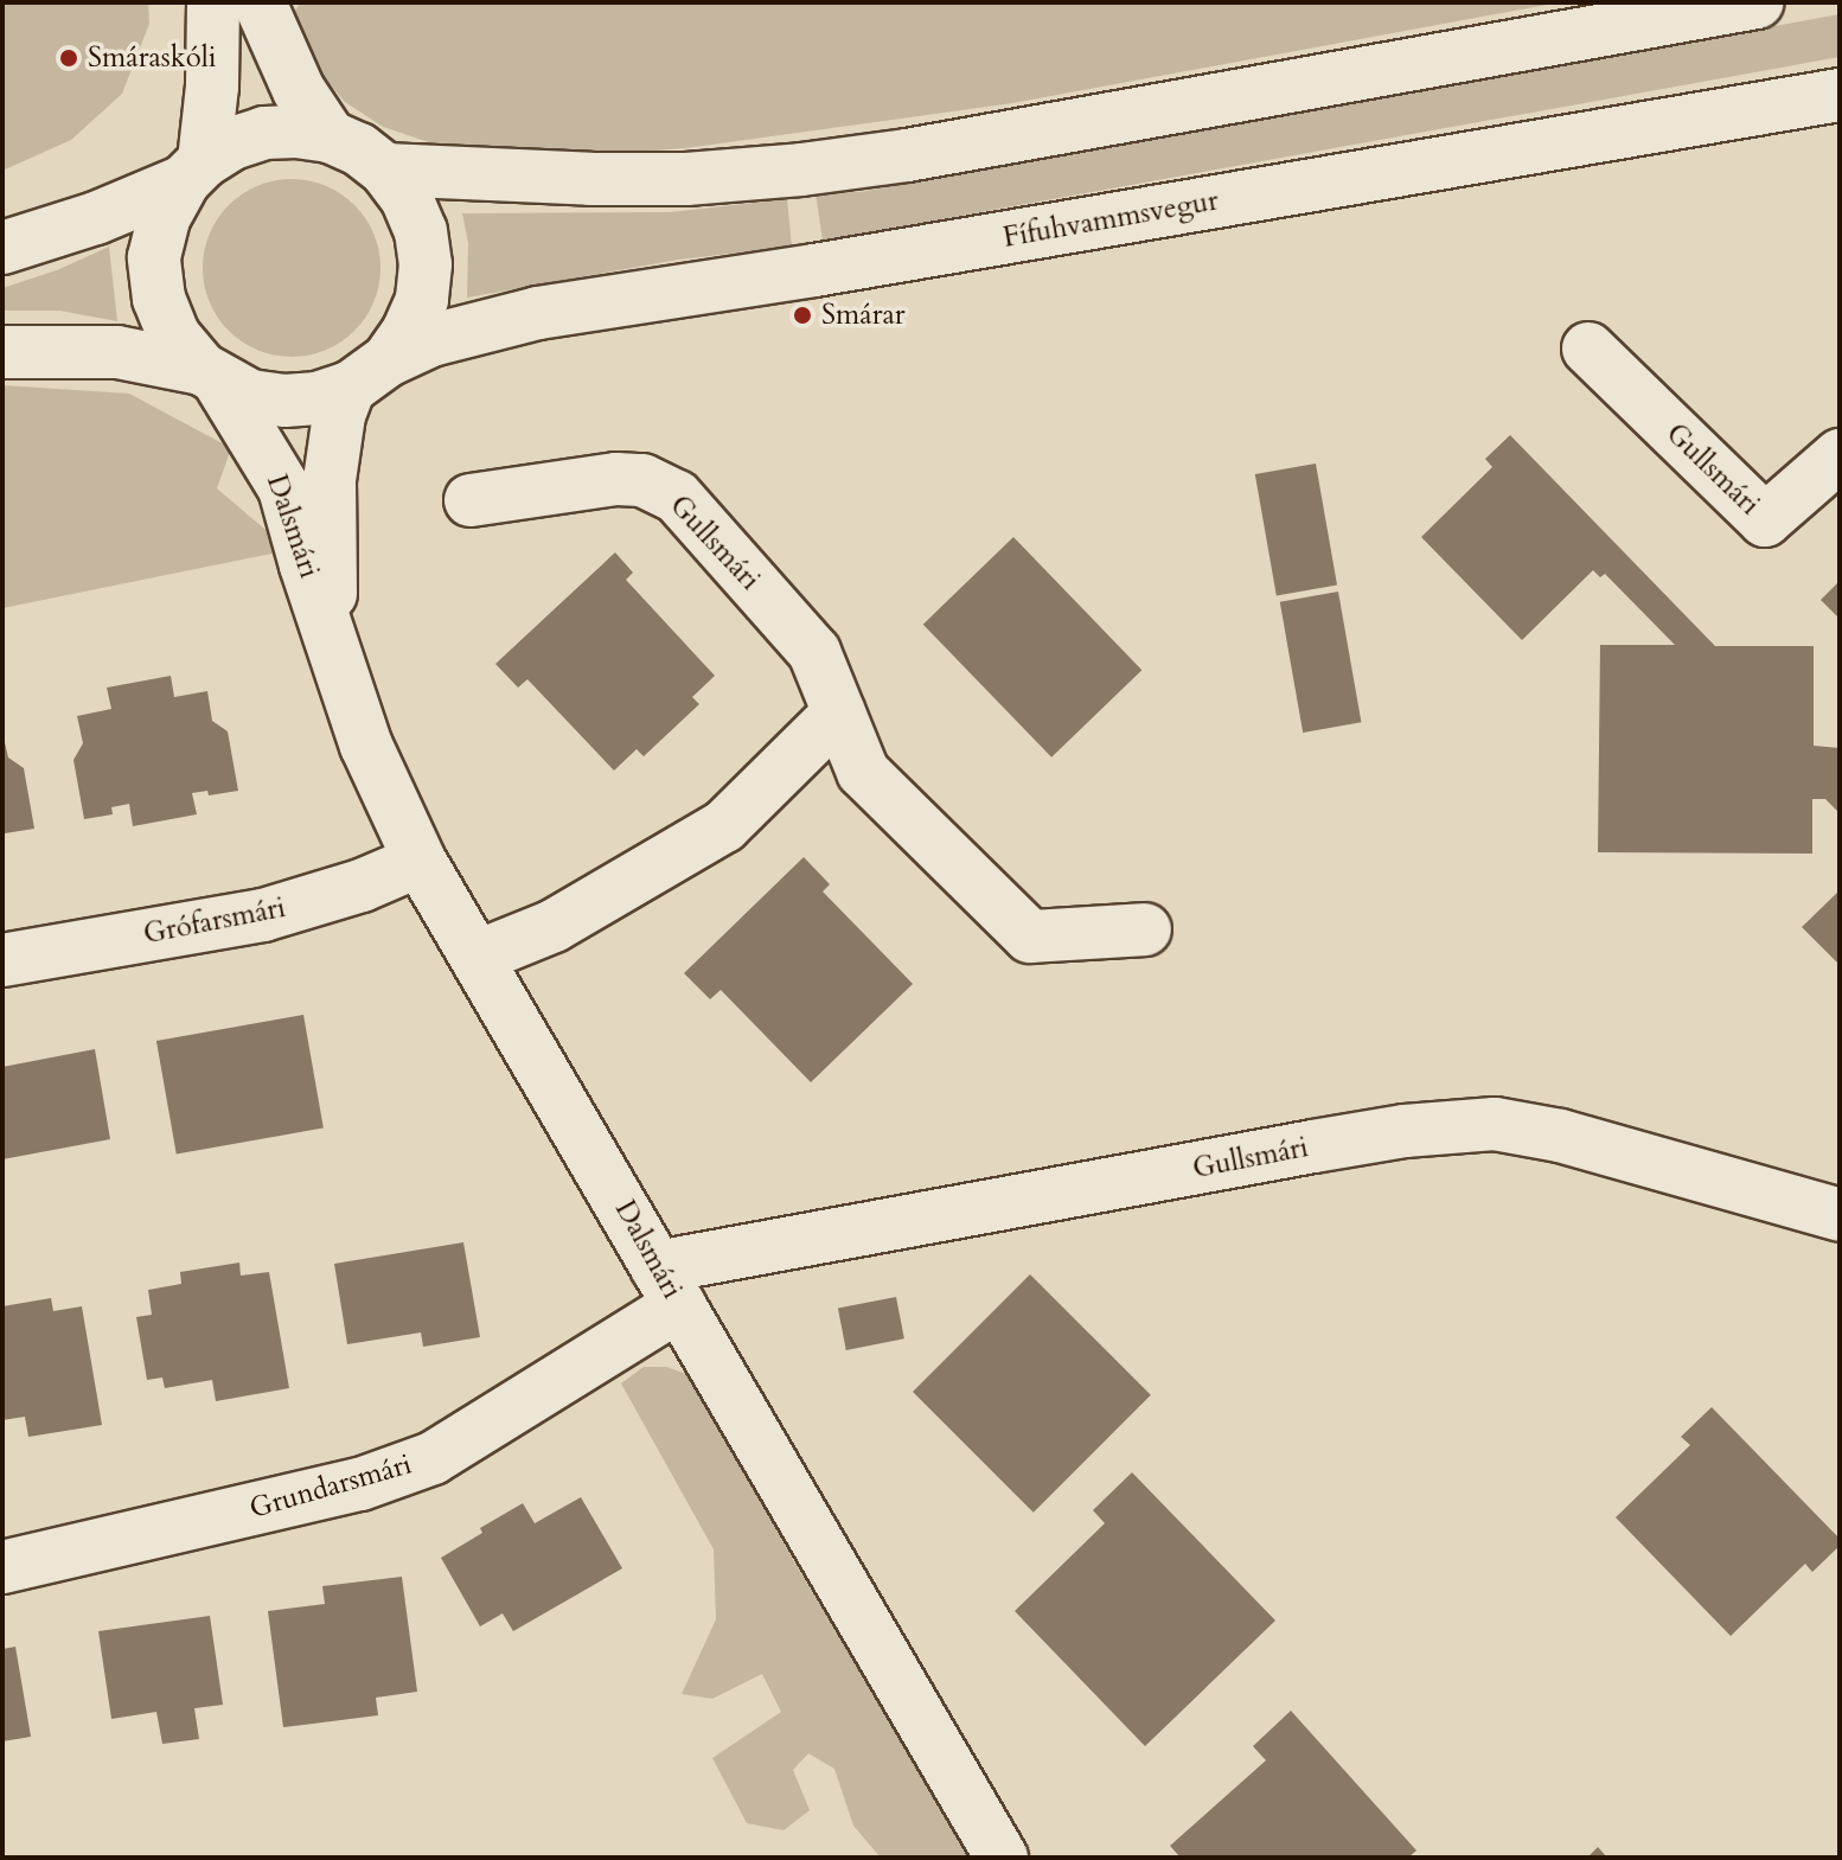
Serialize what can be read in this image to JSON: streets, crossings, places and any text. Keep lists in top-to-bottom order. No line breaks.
{"streets":{"street":["Fífuhvammsvegur","Gullsmári","Dalsmári","Grófarsmári","Grundarsmári"]},"crossings":[["Fífuhvammsvegur","Dalsmári"],["Gullsmári","Dalsmári"],["Gullsmári","Grundarsmári"],["Dalsmári","Grófarsmári"],["Dalsmári","Grundarsmári"]],"places":["Smáraskóli","Smárar"]}
